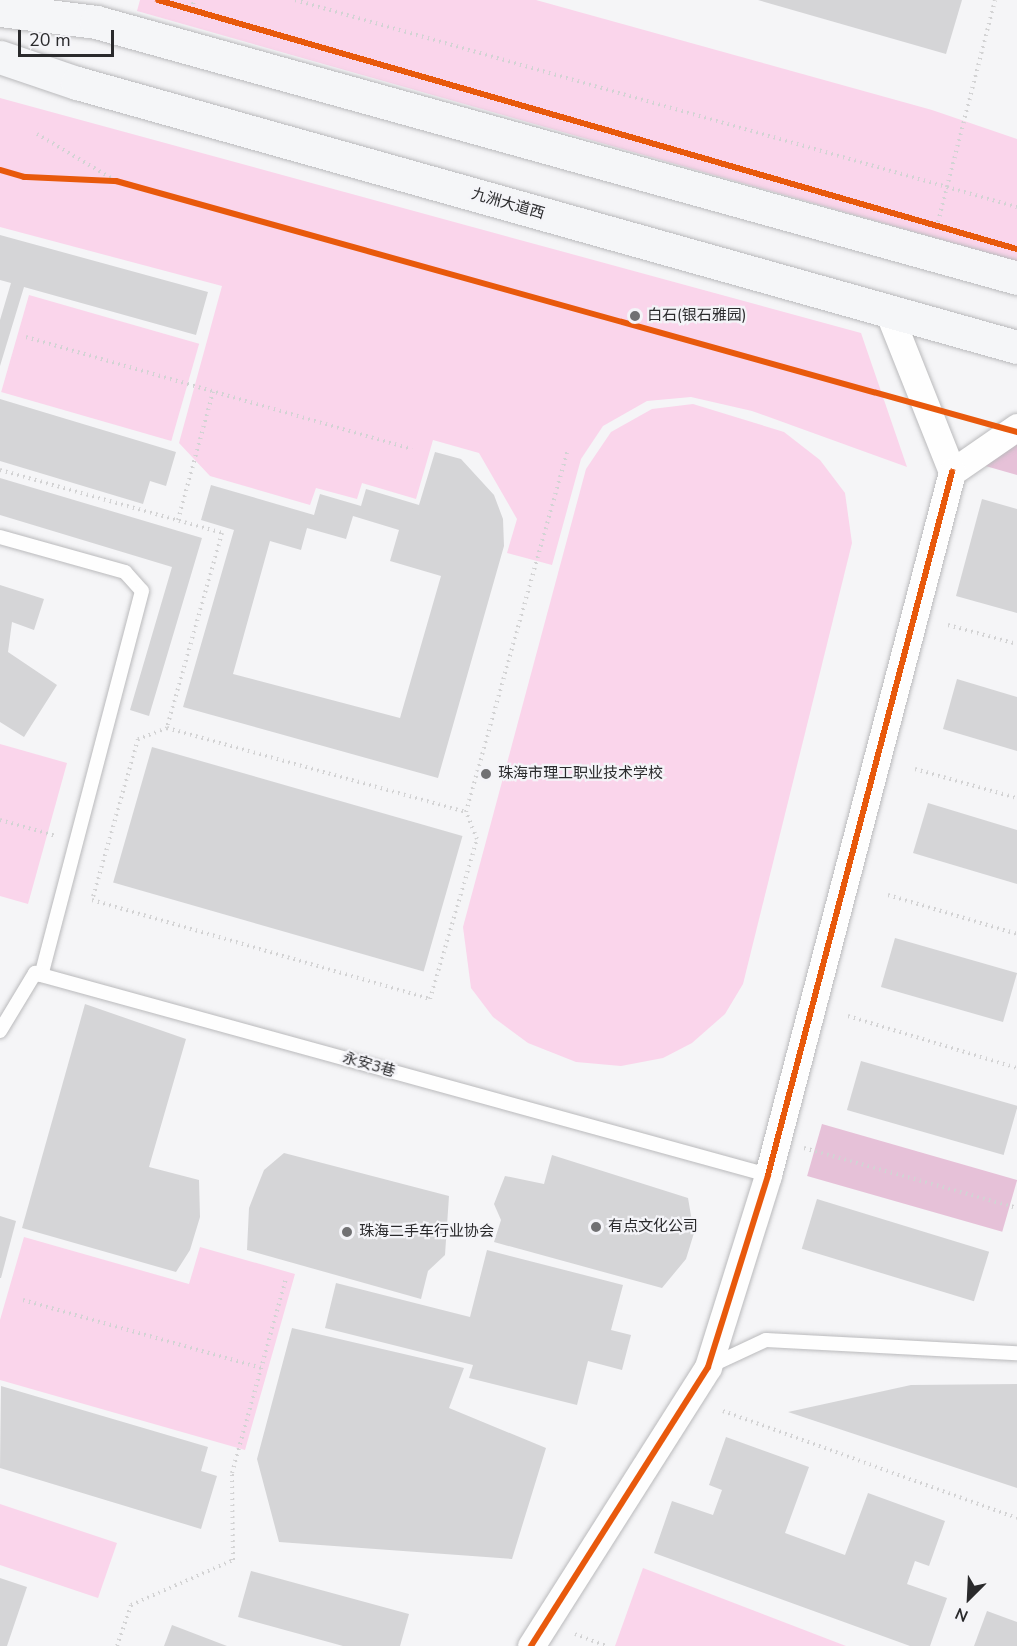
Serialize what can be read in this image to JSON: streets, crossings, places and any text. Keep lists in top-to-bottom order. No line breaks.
{"streets":{"main road":["九洲大道西"],"lane":["永安3巷"]},"places":["白石(银石雅园)","珠海市理工职业技术学校","有点文化公司","珠海二手车行业协会"],"scale_bar":"20 m","north":"bottom left"}
